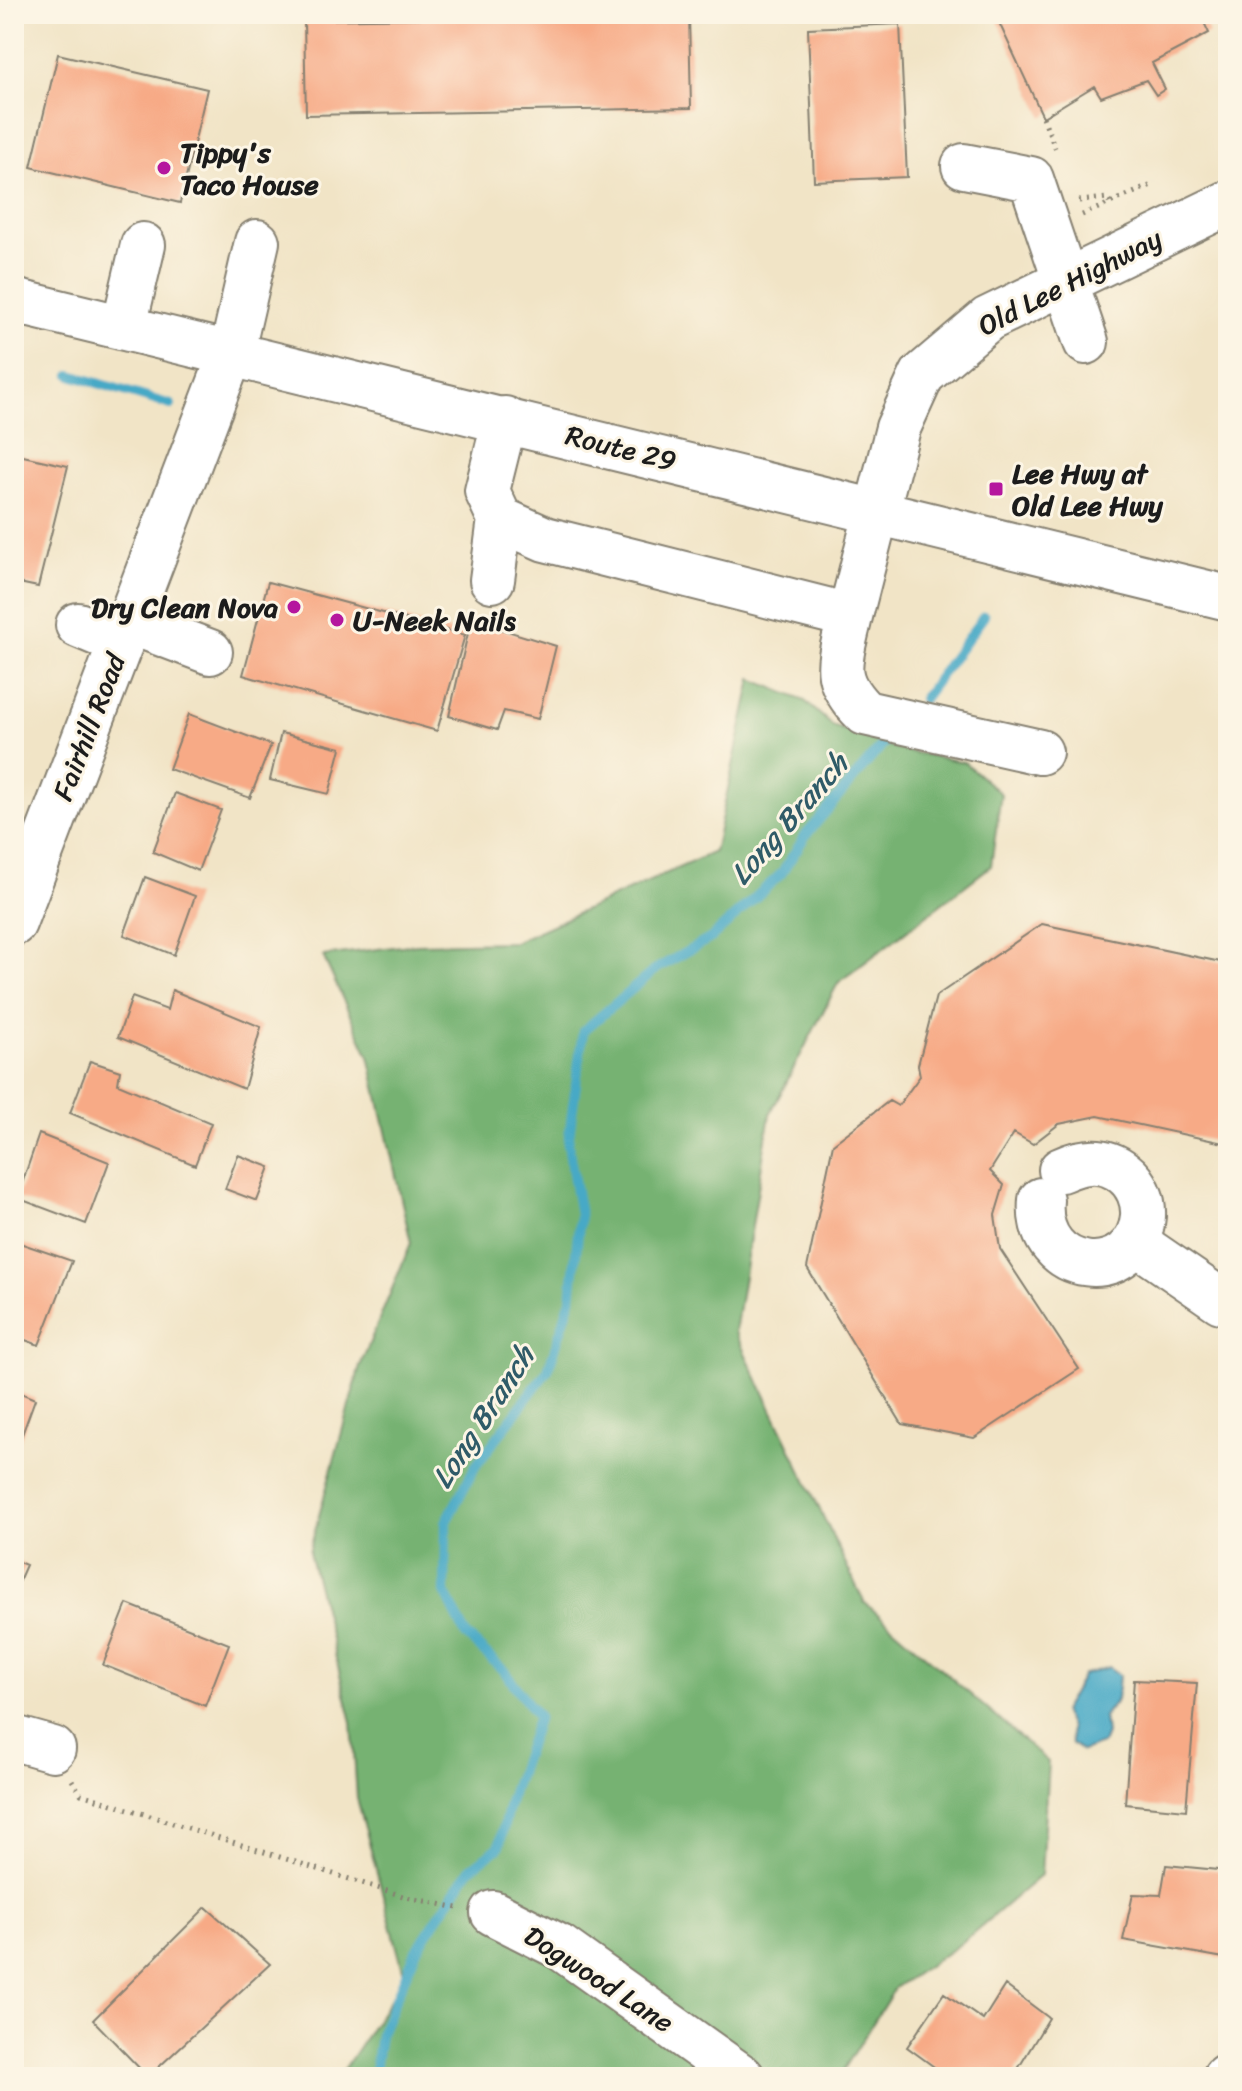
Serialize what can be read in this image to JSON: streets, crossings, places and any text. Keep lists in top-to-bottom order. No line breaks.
{"streets":{"street":["Old Lee Highway","Route 29","Fairhill Road","Dogwood Lane"]},"crossings":[["Old Lee Highway","Route 29"],["Route 29","Fairhill Road"]],"water":["Long Branch"],"places":{"other":["Tippy's Taco House","Dry Clean Nova","U-Neek Nails"],"transit":["Lee Hwy at Old Lee Hwy"]}}
